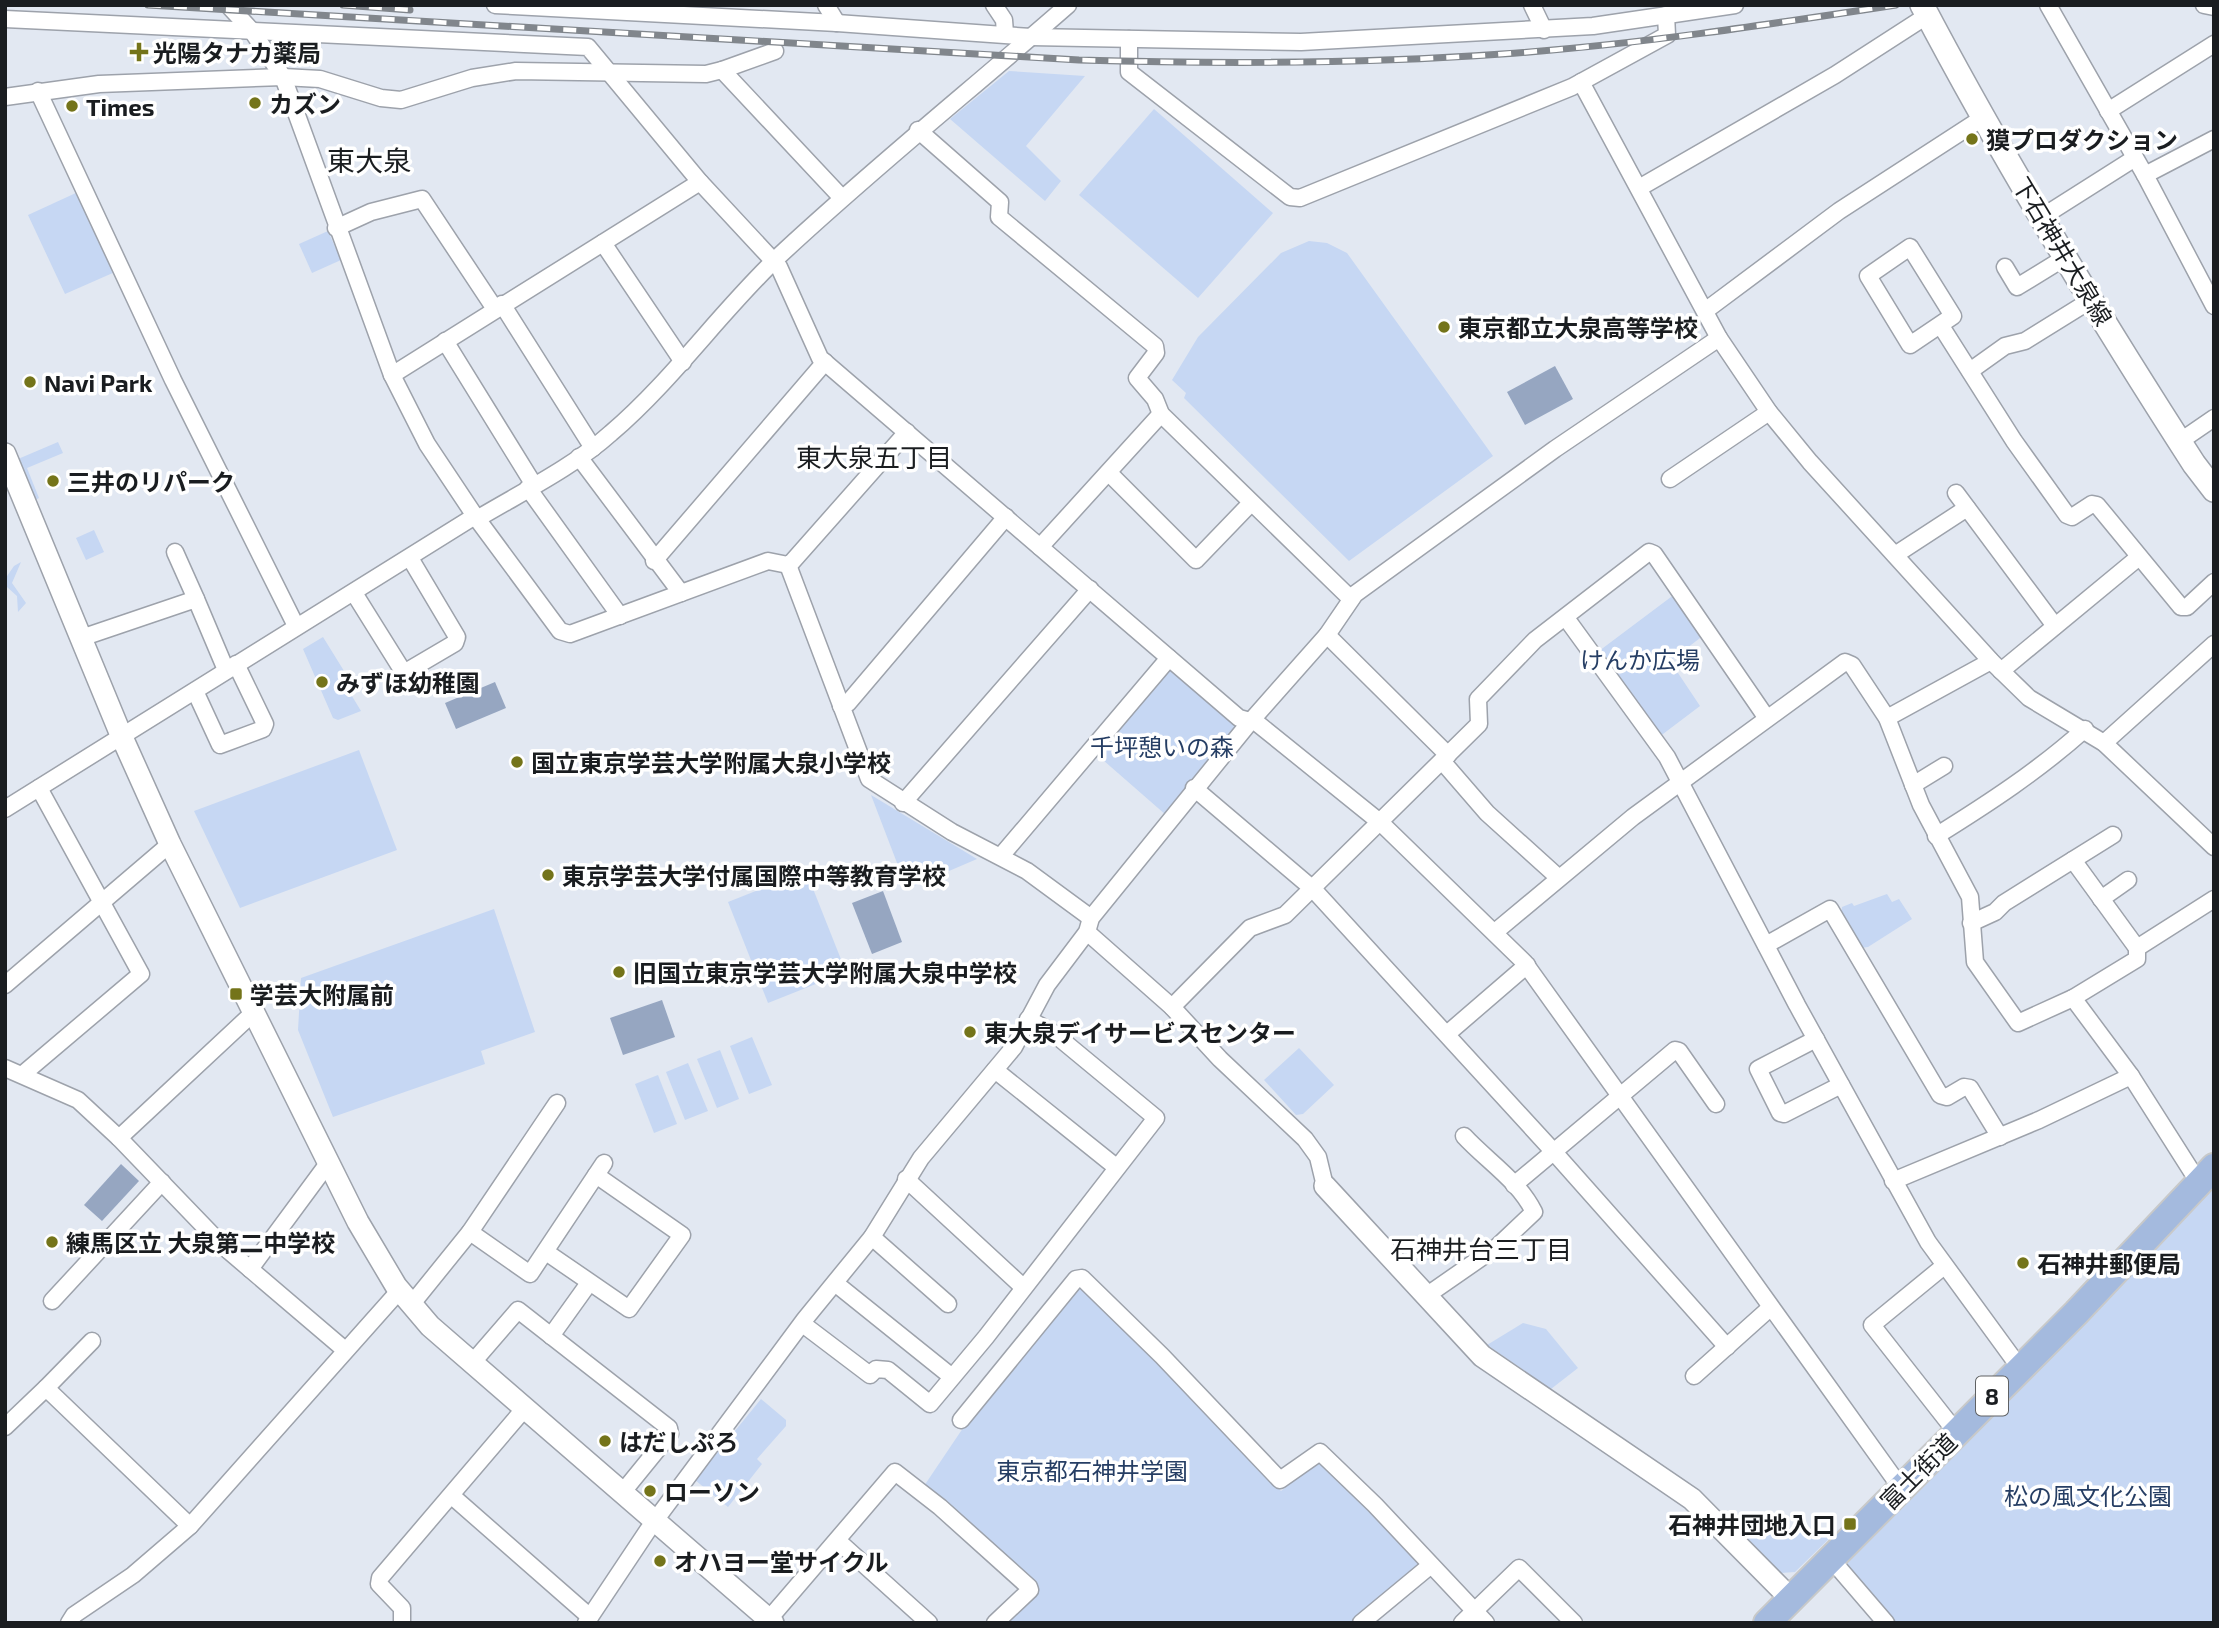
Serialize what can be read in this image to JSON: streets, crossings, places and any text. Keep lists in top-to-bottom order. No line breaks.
{"streets":{"main road":["下石神井大泉線","8","富士街道"]},"districts":["東大泉","東大泉五丁目","石神井台三丁目"],"parks":["けんか広場","千坪憩いの森","東京都石神井学園","松の風文化公園"],"places":{"health":["光陽タナカ薬局"],"other":["カズン","Times","獏プロダクション","東京都立大泉高等学校","Navi Park","三井のリパーク","みずほ幼稚園","国立東京学芸大学附属大泉小学校","東京学芸大学付属国際中等教育学校","旧国立東京学芸大学附属大泉中学校","東大泉デイサービスセンター","練馬区立 大泉第二中学校","石神井郵便局","はだしぷろ","ローソン","オハヨー堂サイクル"],"transit":["学芸大附属前","石神井団地入口"]}}
